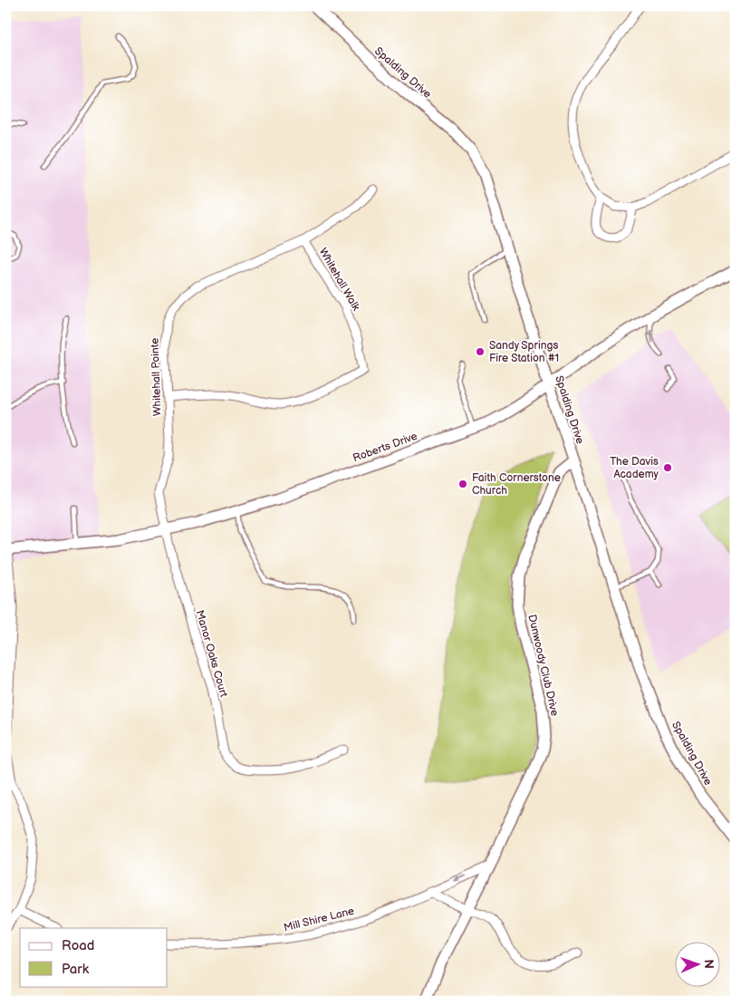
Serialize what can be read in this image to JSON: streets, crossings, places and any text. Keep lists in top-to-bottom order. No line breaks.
{"streets":{"street":["Spalding Drive","Whitehall Walk","Whitehall Pointe","Roberts Drive","Manor Oaks Court","Dunwoody Club Drive","Mill Shire Lane"]},"crossings":[["Spalding Drive","Roberts Drive"],["Spalding Drive","Dunwoody Club Drive"],["Whitehall Walk","Whitehall Pointe"],["Whitehall Pointe","Roberts Drive"],["Whitehall Pointe","Manor Oaks Court"],["Roberts Drive","Manor Oaks Court"],["Dunwoody Club Drive","Mill Shire Lane"]],"places":["Sandy Springs Fire Station #1","The Davis Academy","Faith Cornerstone Church"],"legend":["Road","Park"],"north":"right"}
